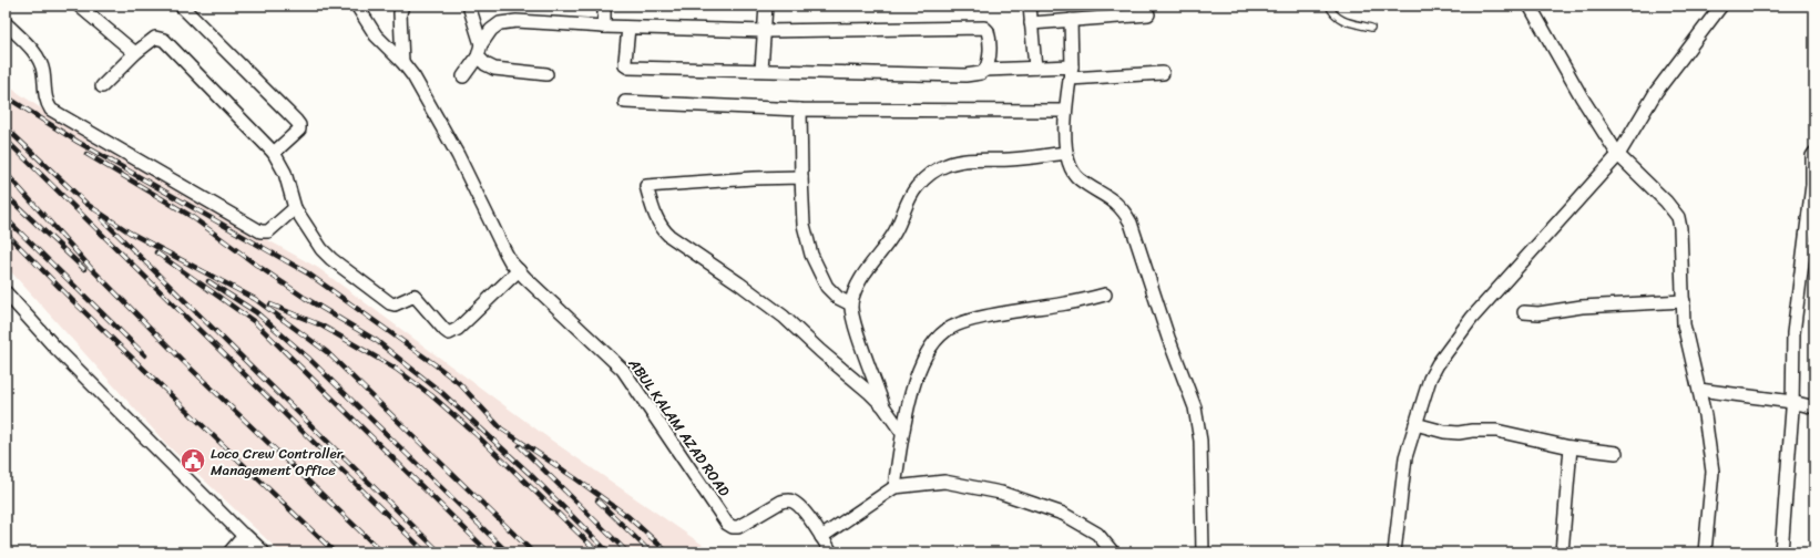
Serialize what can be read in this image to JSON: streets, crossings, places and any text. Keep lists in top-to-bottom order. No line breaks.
{"streets":{"street":["ABUL KALAM AZAD ROAD"]},"places":{"public building":["Loco Crew Controller Management Office"]}}
